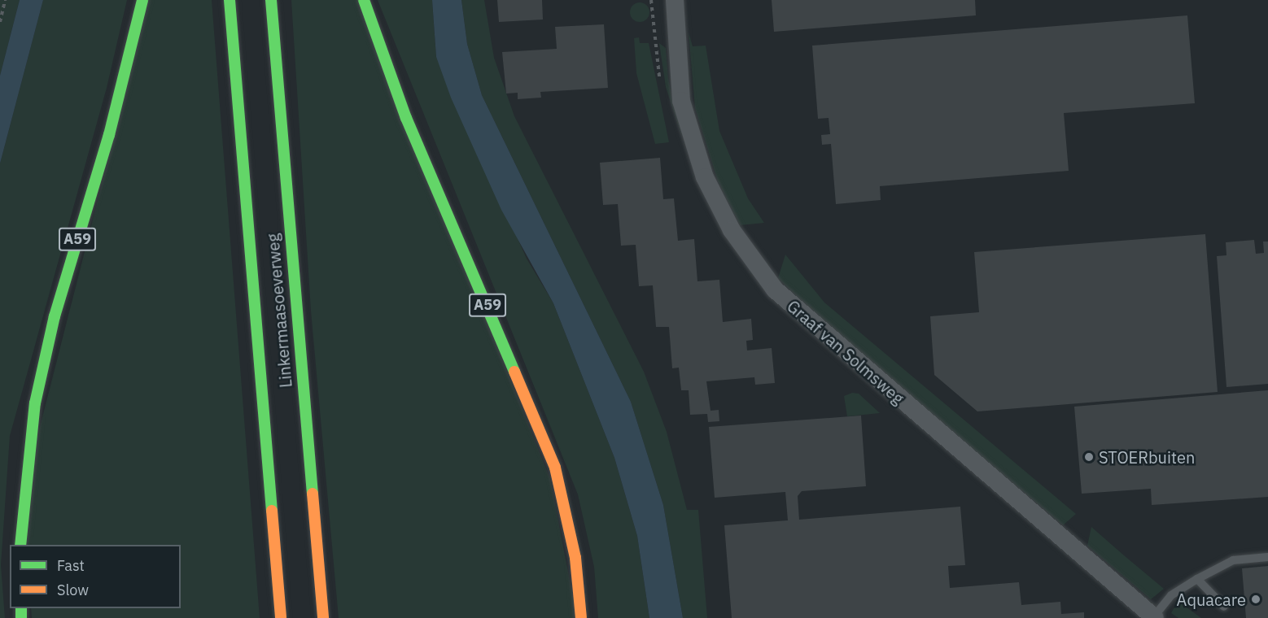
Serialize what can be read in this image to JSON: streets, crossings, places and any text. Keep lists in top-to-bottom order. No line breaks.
{"streets":{"highway":["A59","Linkermaasoeverweg"],"street":["Graaf van Solmsweg"]},"places":["STOERbuiten","Aquacare"],"legend":["Fast","Slow"]}
